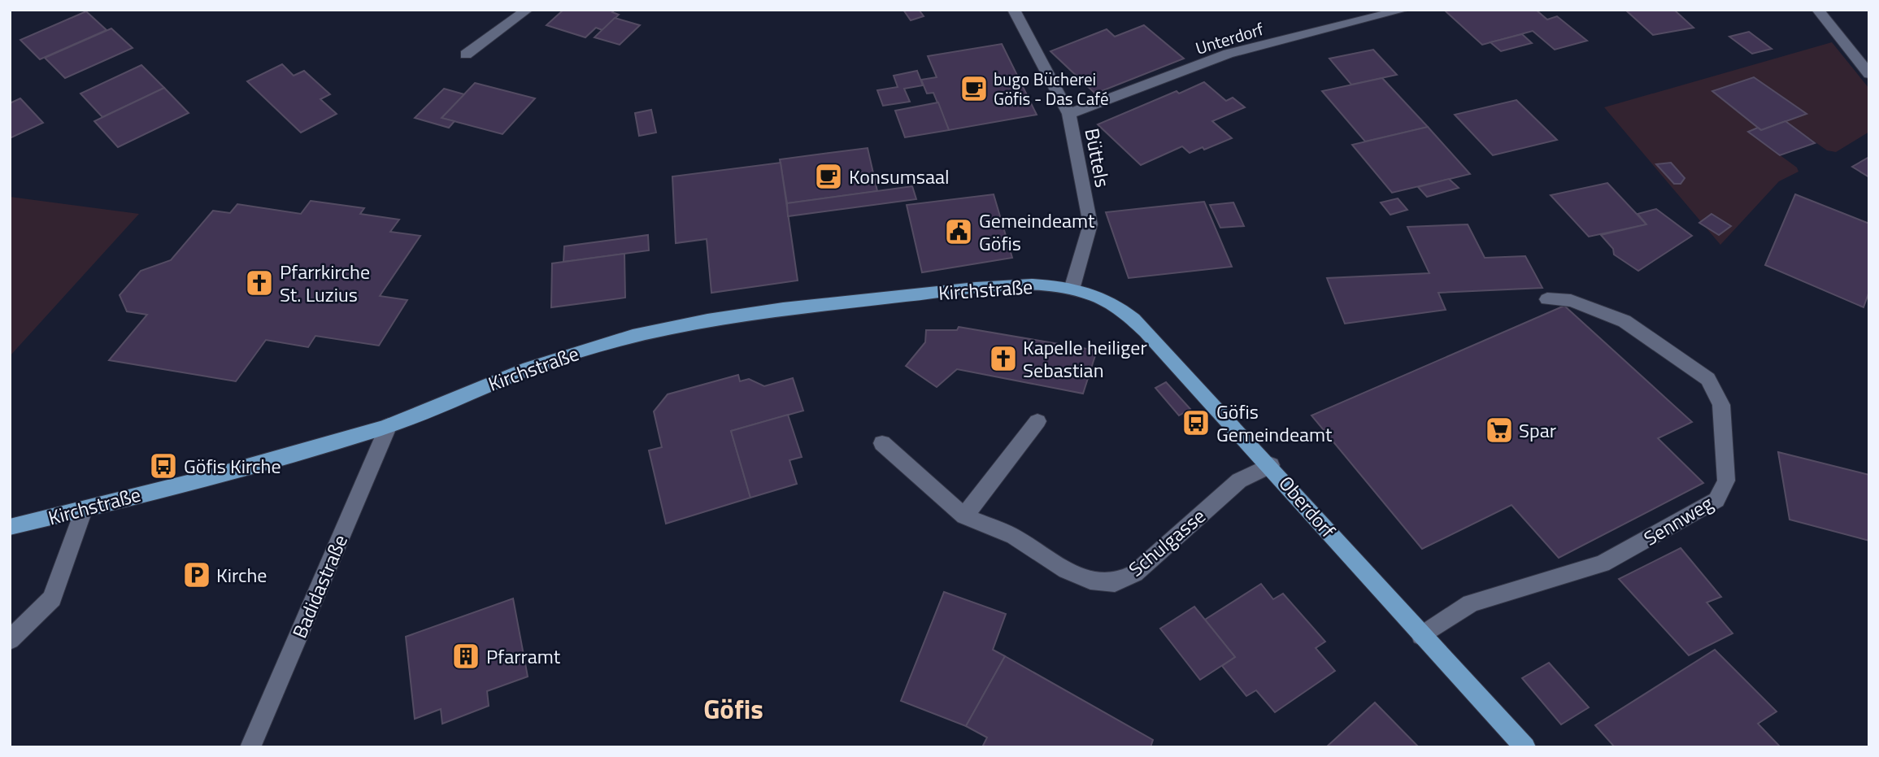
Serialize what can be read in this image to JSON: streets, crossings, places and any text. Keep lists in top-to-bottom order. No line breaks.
{"streets":{"main road":["Kirchstraße","Oberdorf"],"street":["Unterdorf","Büttels","Sennweg","Schulgasse","Badidastraße"]},"crossings":[["Unterdorf","Büttels"],["Büttels","Kirchstraße"],["Büttels","Oberdorf"],["Kirchstraße","Oberdorf"],["Kirchstraße","Badidastraße"],["Oberdorf","Sennweg"],["Oberdorf","Schulgasse"]],"districts":["Göfis"],"places":{"cafe":["bugo Bücherei Göfis - Das Café","Konsumsaal"],"public building":["Gemeindeamt Göfis"],"church":["Pfarrkirche St. Luzius","Kapelle heiliger Sebastian"],"bus stop":["Göfis Gemeindeamt","Göfis Kirche"],"supermarket":["Spar"],"parking":["Kirche"],"building":["Pfarramt"]}}
